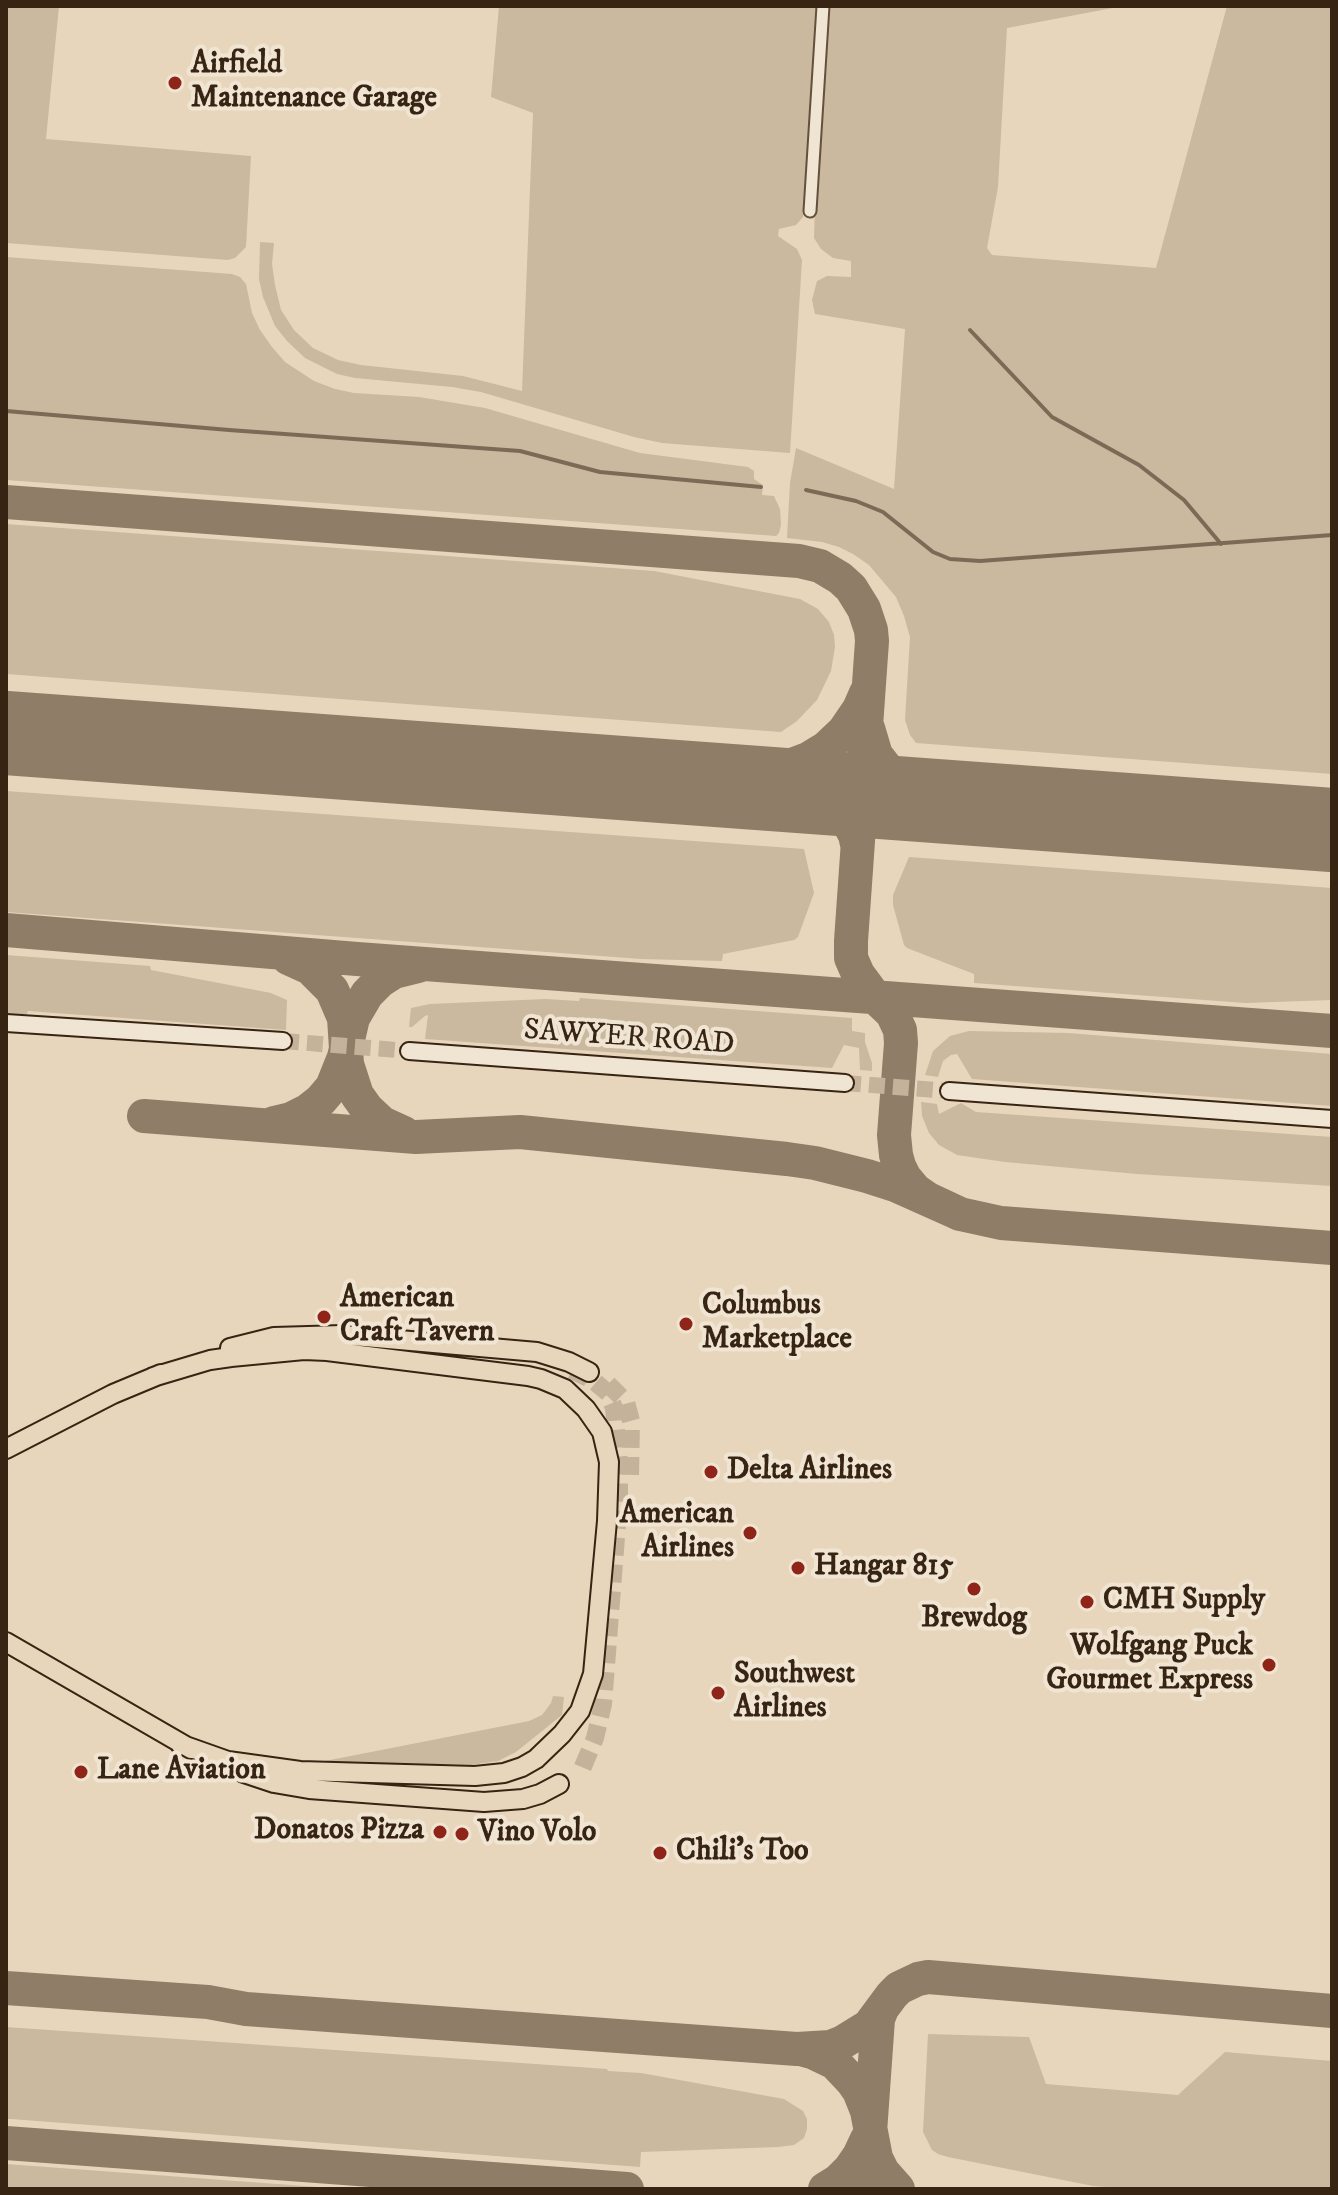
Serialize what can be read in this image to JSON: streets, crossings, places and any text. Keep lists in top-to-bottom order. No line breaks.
{"streets":{"street":["SAWYER ROAD"]},"places":["Airfield Maintenance Garage","American Craft Tavern","Columbus Marketplace","Delta Airlines","American Airlines","Hangar 815","Brewdog","CMH Supply","Wolfgang Puck Gourmet Express","Southwest Airlines","Lane Aviation","Donatos Pizza","Vino Volo","Chili's Too"]}
